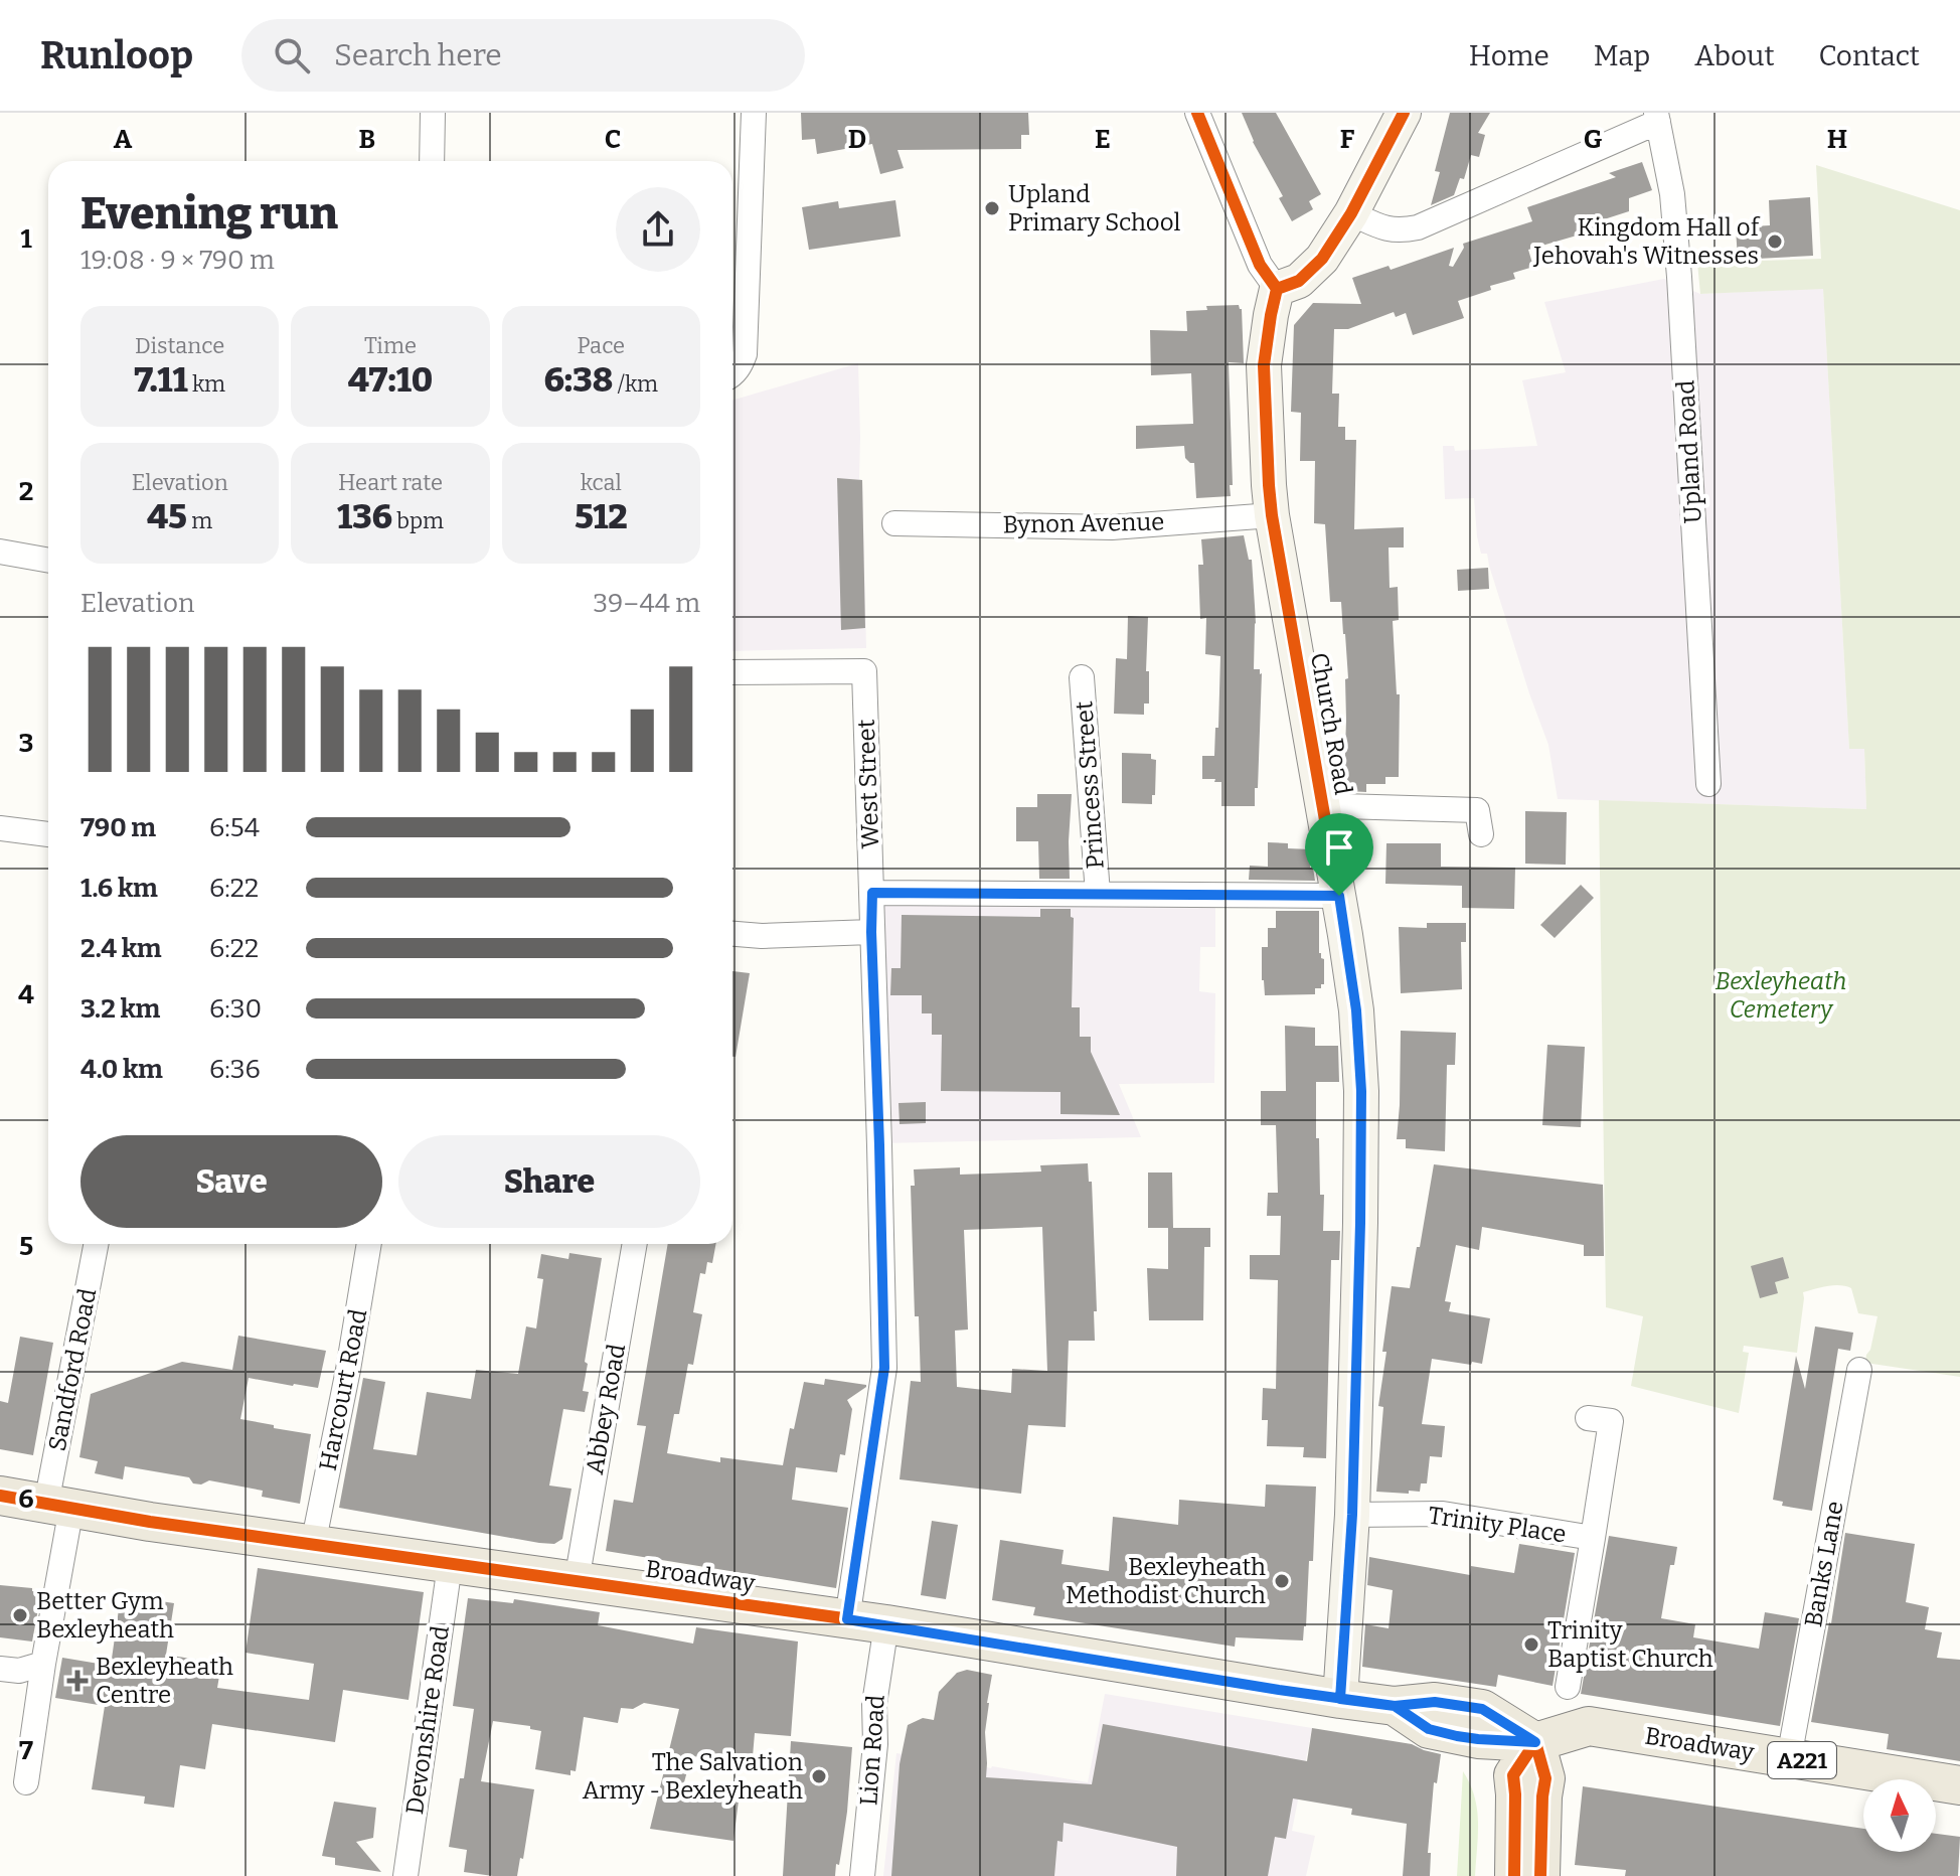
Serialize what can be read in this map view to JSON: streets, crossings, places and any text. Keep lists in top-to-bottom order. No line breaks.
{"streets":{"main road":["Broadway","A221"],"street":["Upland Road","Bynon Avenue","Church Road","West Street","Princess Street","Sandford Road","Harcourt Road","Abbey Road","Trinity Place","Banks Lane","Devonshire Road","Lion Road"]},"crossings":[["Bynon Avenue","Church Road"],["Church Road","Trinity Place"],["Church Road","Broadway"],["West Street","Broadway"],["Sandford Road","Broadway"],["Harcourt Road","Broadway"],["Abbey Road","Broadway"],["Banks Lane","Broadway"],["Broadway","Devonshire Road"],["Broadway","Lion Road"]],"parks":["Bexleyheath Cemetery"],"places":{"other":["Upland Primary School","Kingdom Hall of Jehovah's Witnesses","Bexleyheath Methodist Church","Better Gym Bexleyheath","Trinity Baptist Church","The Salvation Army - Bexleyheath"],"health":["Bexleyheath Centre"]},"north":"top","page":{"header":"Runloop","search":"Search here","nav":["Home","Map","About","Contact"],"heading":["Evening run","19:08 · 9 × 790 m"],"stats":[["Distance","7.11 km"],["Time","47:10"],["Pace","6:38 /km"],["Elevation","45 m"],["Heart rate","136 bpm"],["kcal","512"]],"chart":["Elevation","39–44 m"],"list":[{"name":"790 m","note":"6:54"},{"name":"1.6 km","note":"6:22"},{"name":"2.4 km","note":"6:22"},{"name":"3.2 km","note":"6:30"},{"name":"4.0 km","note":"6:36"}],"buttons":["Save","Share"]},"grid":{"columns":["A","B","C","D","E","F","G","H"],"rows":["1","2","3","4","5","6","7"]}}
